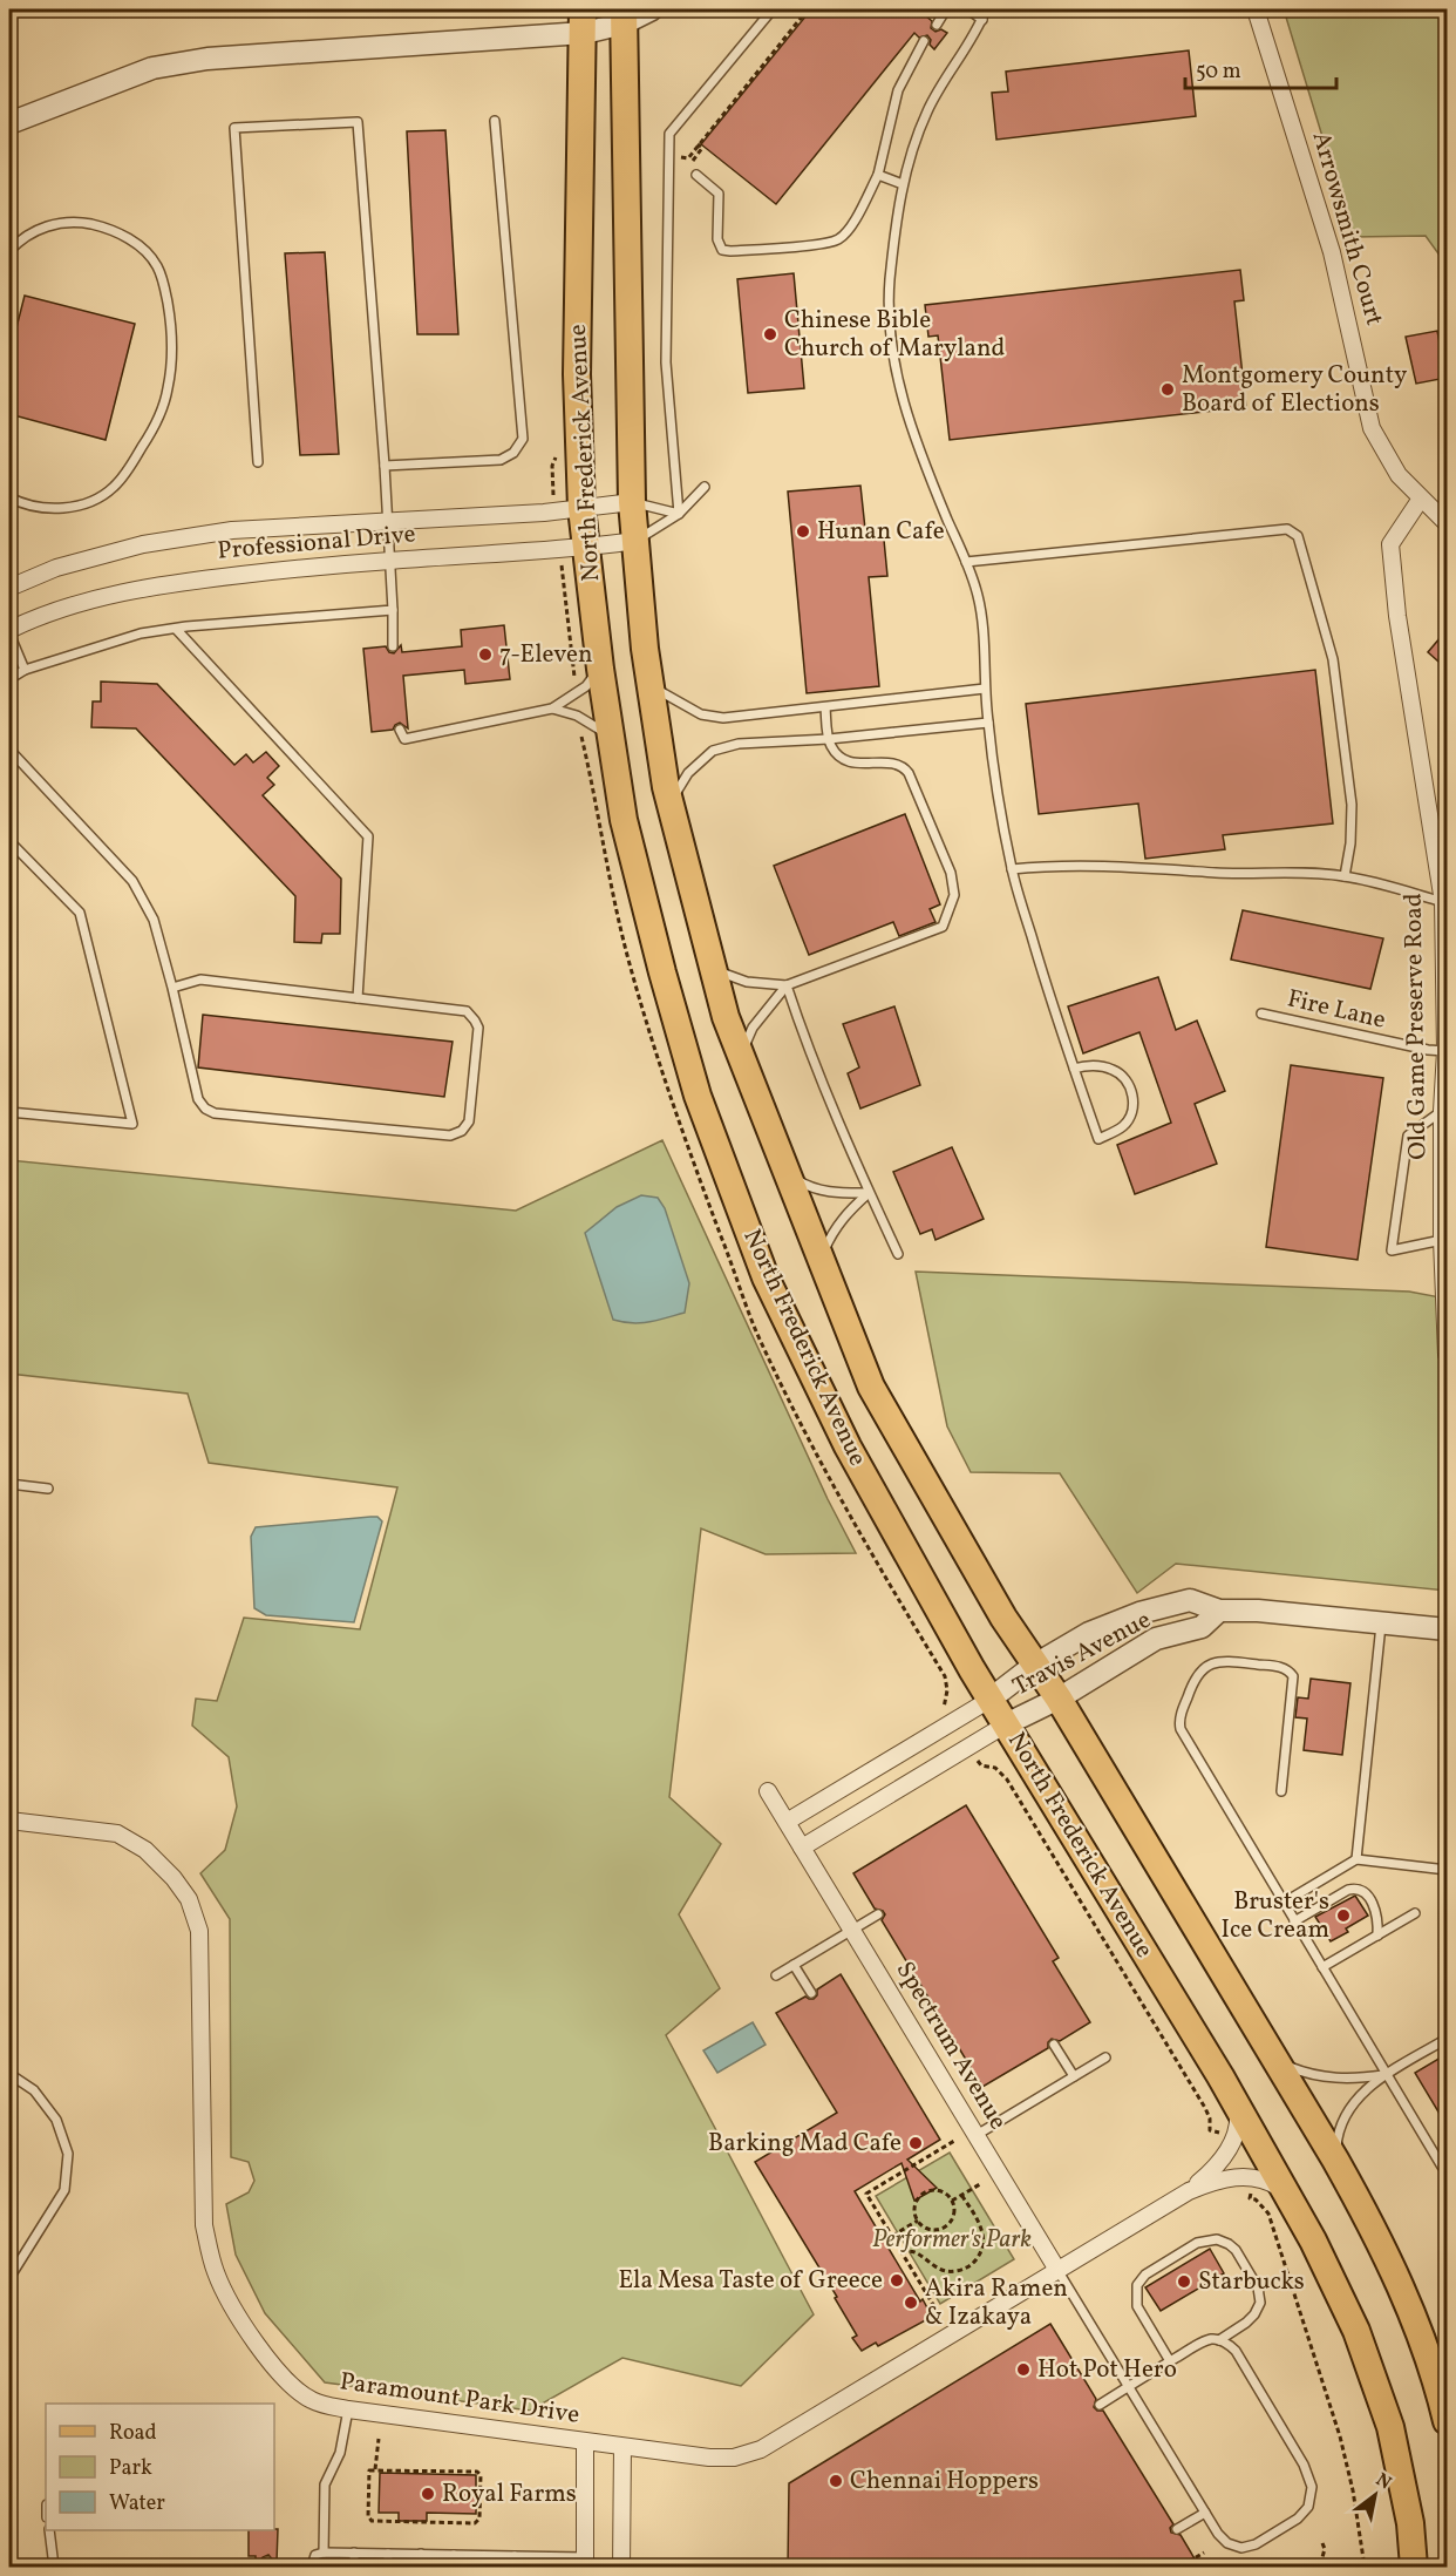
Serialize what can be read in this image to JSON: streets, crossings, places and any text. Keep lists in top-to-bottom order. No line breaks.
{"streets":{"main road":["North Frederick Avenue"],"street":["Arrowsmith Court","Professional Drive","Old Game Preserve Road","Travis Avenue","Spectrum Avenue","Paramount Park Drive"],"lane":["Fire Lane"]},"crossings":[["Arrowsmith Court","Old Game Preserve Road"],["North Frederick Avenue","Professional Drive"],["North Frederick Avenue","Travis Avenue"],["North Frederick Avenue","Paramount Park Drive"],["Fire Lane","Old Game Preserve Road"],["Spectrum Avenue","Paramount Park Drive"]],"parks":["Performer's Park"],"places":["Chinese Bible Church of Maryland","Montgomery County Board of Elections","Hunan Cafe","7-Eleven","Bruster's Ice Cream","Barking Mad Cafe","Ela Mesa Taste of Greece","Starbucks","Akira Ramen & Izakaya","Hot Pot Hero","Chennai Hoppers","Royal Farms"],"legend":["Road","Park","Water"],"scale_bar":"50 m","north":"top right"}
